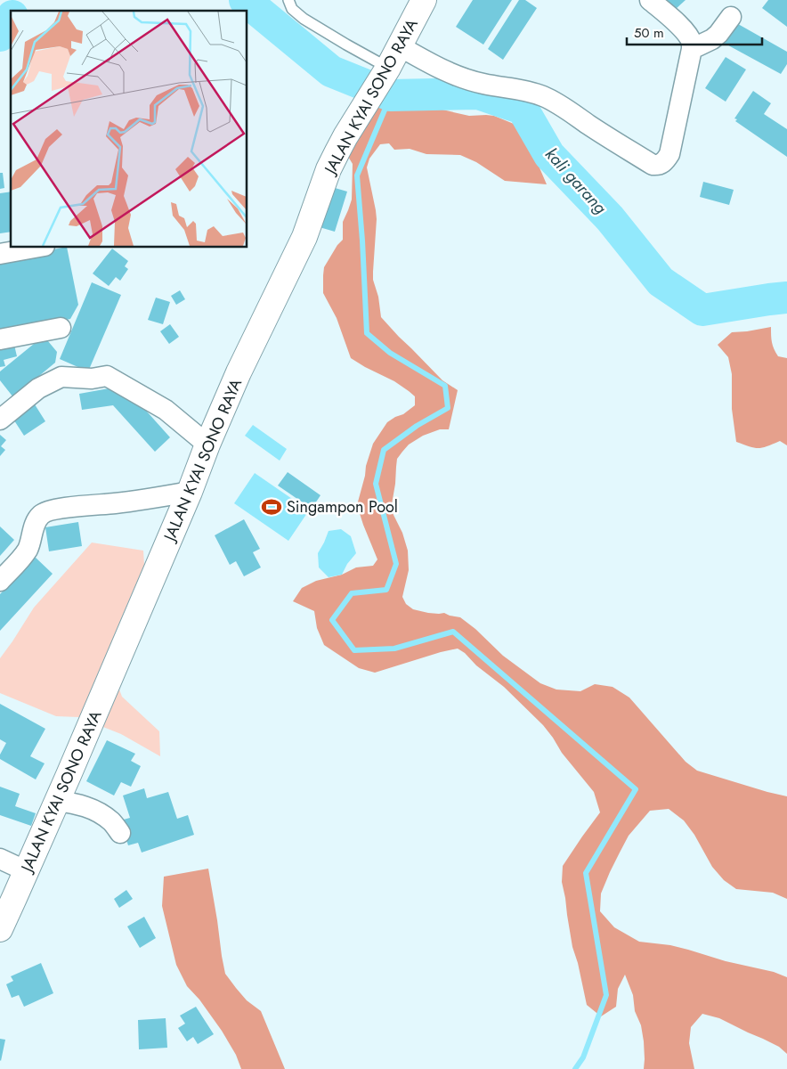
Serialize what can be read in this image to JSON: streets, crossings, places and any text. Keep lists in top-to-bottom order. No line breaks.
{"streets":{"street":["JALAN KYAI SONO RAYA"]},"water":["kali garang"],"places":{"sports":["Singampon Pool"]},"scale_bar":"50 m"}
